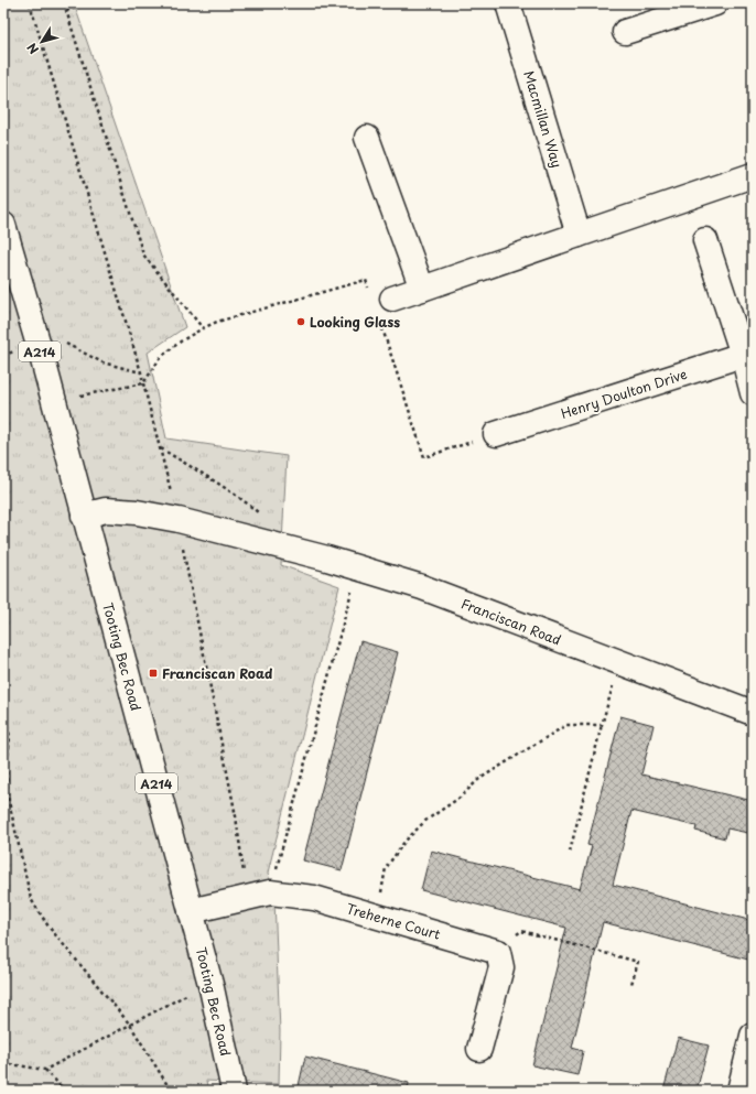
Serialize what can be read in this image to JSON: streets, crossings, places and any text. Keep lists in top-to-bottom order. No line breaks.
{"streets":{"main road":["Macmillan Way","A214","Henry Doulton Drive","Franciscan Road","Tooting Bec Road","Treherne Court"]},"crossings":[["Franciscan Road","Tooting Bec Road"],["Tooting Bec Road","Treherne Court"]],"places":{"other":["Looking Glass"],"transit":["Franciscan Road"]},"north":"bottom left"}
